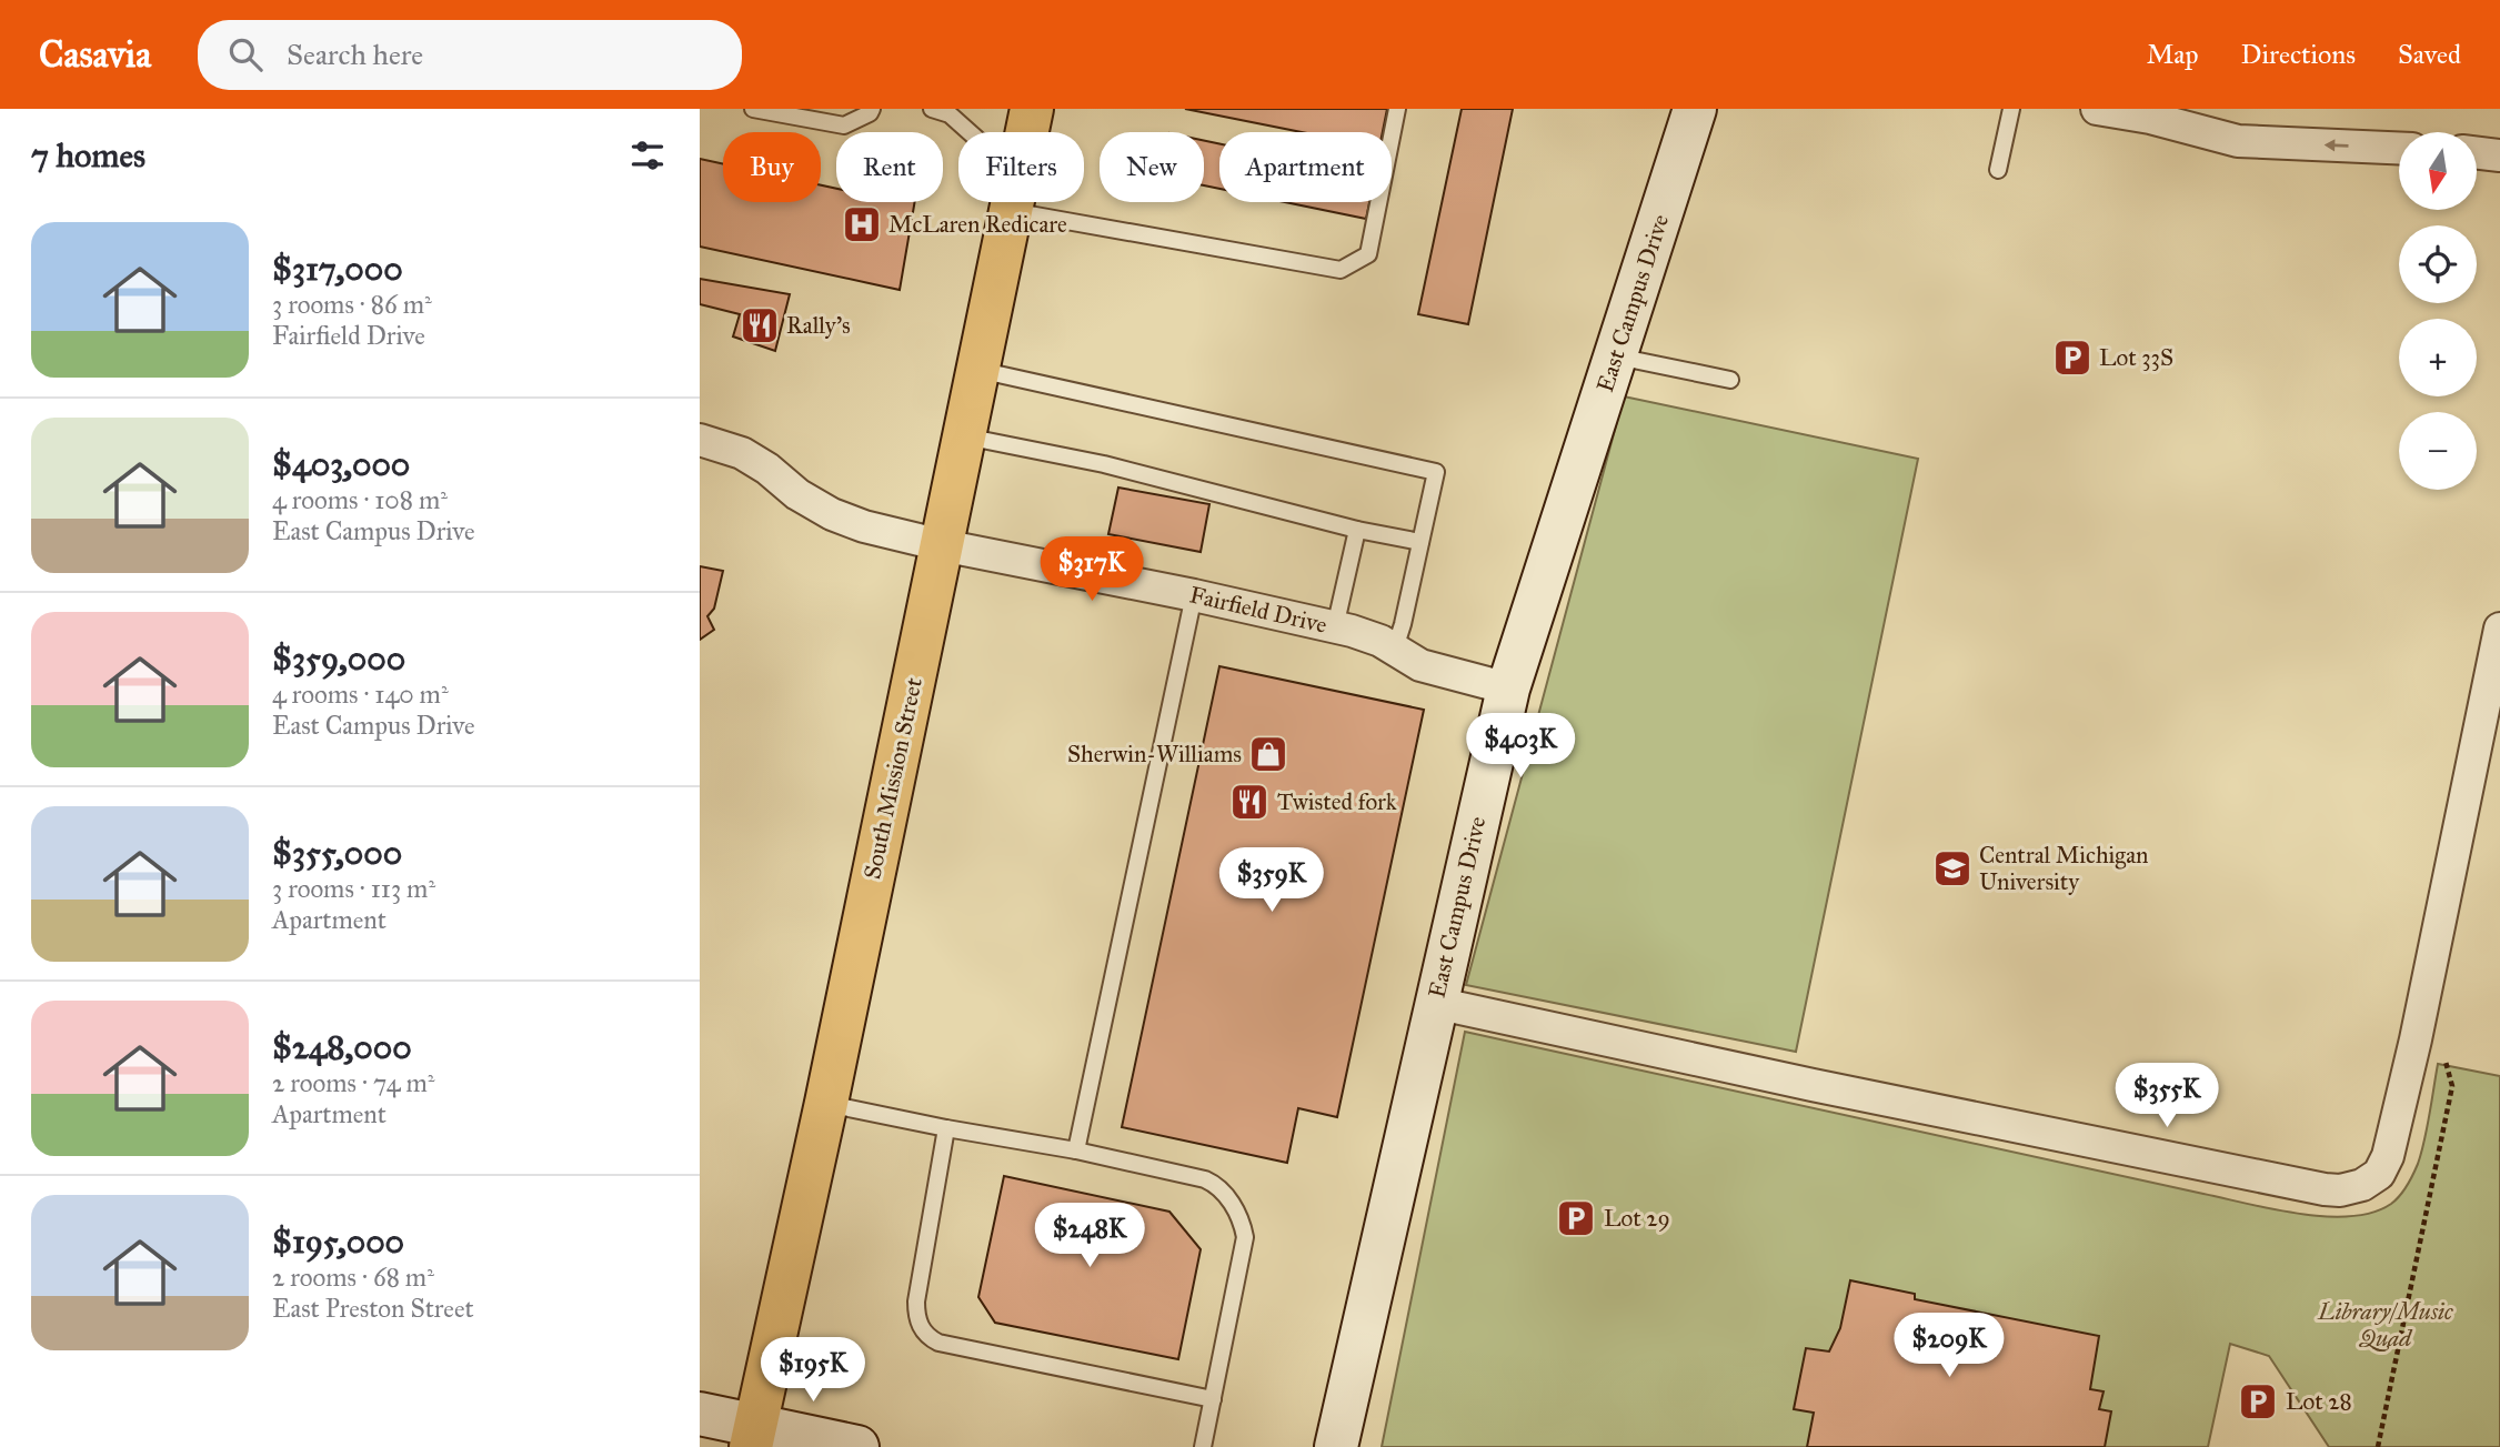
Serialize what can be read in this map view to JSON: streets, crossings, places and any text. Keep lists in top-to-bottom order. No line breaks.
{"streets":{"main road":["South Mission Street"],"street":["East Campus Drive","Fairfield Drive"]},"crossings":[["East Campus Drive","Fairfield Drive"],["Fairfield Drive","South Mission Street"]],"parks":["Library/Music Quad"],"places":{"hospital":["McLaren Redicare"],"restaurant":["Rally's","Twisted fork"],"parking":["Lot 33S","Lot 29","Lot 28"],"shop":["Sherwin-Williams"],"school or university":["Central Michigan University"]},"north":"bottom","page":{"header":"Casavia","search":"Search here","nav":["Map","Directions","Saved"],"heading":"7 homes","map_buttons":["+","−"],"chip":["Buy","Rent","Filters","New","Apartment"],"list":[{"name":"$317,000","note":"3 rooms · 86 m² · Fairfield Drive"},{"name":"$403,000","note":"4 rooms · 108 m² · East Campus Drive"},{"name":"$359,000","note":"4 rooms · 140 m² · East Campus Drive"},{"name":"$355,000","note":"3 rooms · 113 m² · Apartment"},{"name":"$248,000","note":"2 rooms · 74 m² · Apartment"},{"name":"$195,000","note":"2 rooms · 68 m² · East Preston Street"}],"price":["$317K","$403K","$359K","$355K","$248K","$209K","$195K"]}}
